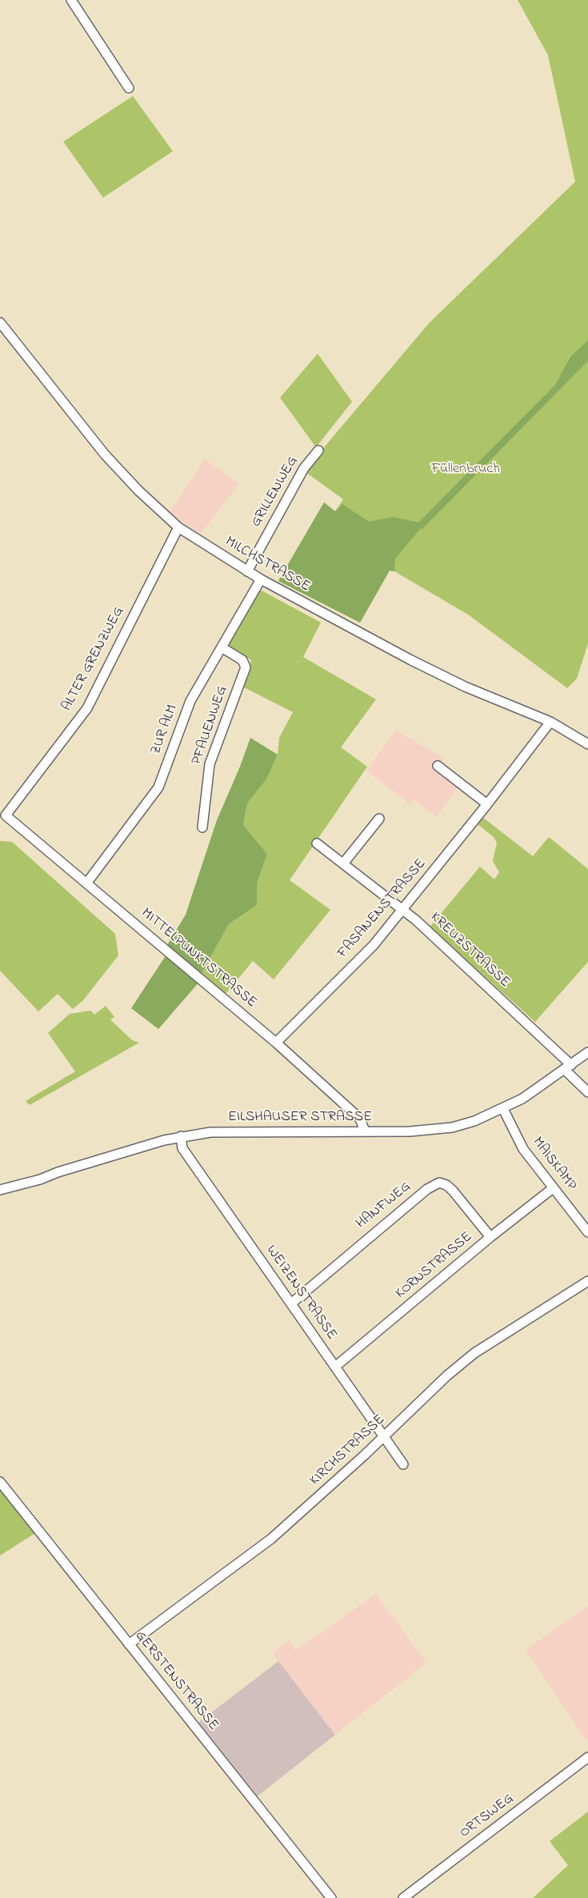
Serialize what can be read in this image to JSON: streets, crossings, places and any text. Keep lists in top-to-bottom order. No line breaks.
{"streets":{"street":["GRILLENWEG","MILCHSTRASSE","ALTER GRENZWEG","PFAUENWEG","ZUR ALM","FASANENSTRASSE","KREUZSTRASSE","MITTELPUNKTSTRASSE","EILSHAUSER STRASSE","MAISKAMP","HANFWEG","KORNSTRASSE","WEIZENSTRASSE","KIRCHSTRASSE","GERSTENSTRASSE","ORTSWEG"]},"crossings":[["GRILLENWEG","MILCHSTRASSE"],["MILCHSTRASSE","ALTER GRENZWEG"],["MILCHSTRASSE","ZUR ALM"],["MILCHSTRASSE","FASANENSTRASSE"],["ALTER GRENZWEG","MITTELPUNKTSTRASSE"],["PFAUENWEG","ZUR ALM"],["ZUR ALM","MITTELPUNKTSTRASSE"],["FASANENSTRASSE","KREUZSTRASSE"],["FASANENSTRASSE","MITTELPUNKTSTRASSE"],["KREUZSTRASSE","EILSHAUSER STRASSE"],["MITTELPUNKTSTRASSE","EILSHAUSER STRASSE"],["EILSHAUSER STRASSE","MAISKAMP"],["EILSHAUSER STRASSE","WEIZENSTRASSE"],["MAISKAMP","KORNSTRASSE"],["HANFWEG","KORNSTRASSE"],["HANFWEG","WEIZENSTRASSE"],["KORNSTRASSE","WEIZENSTRASSE"],["WEIZENSTRASSE","KIRCHSTRASSE"],["KIRCHSTRASSE","GERSTENSTRASSE"]],"parks":["Füllenbruch"]}
